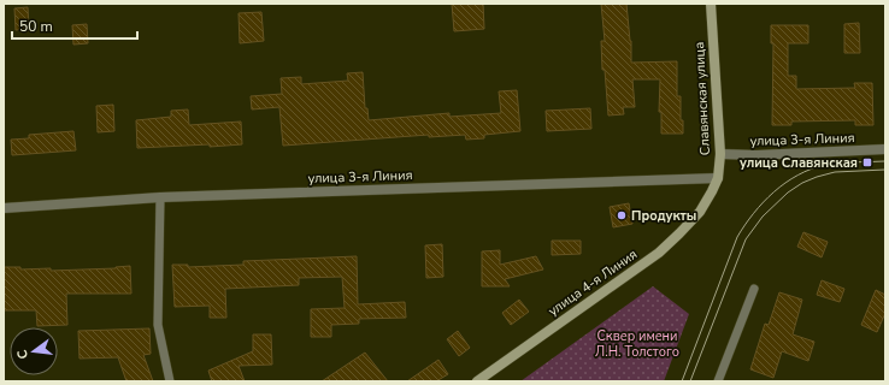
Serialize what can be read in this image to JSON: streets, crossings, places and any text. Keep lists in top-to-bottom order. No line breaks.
{"streets":{"street":["Славянская улица","улица 3-я Линия","улица 4-я Линия"]},"crossings":[["Славянская улица","улица 3-я Линия"],["Славянская улица","улица 4-я Линия"]],"parks":["Сквер имени Л.Н. Толстого"],"places":{"transit":["улица Славянская"],"other":["Продукты"]},"scale_bar":"50 m","north":"left"}
